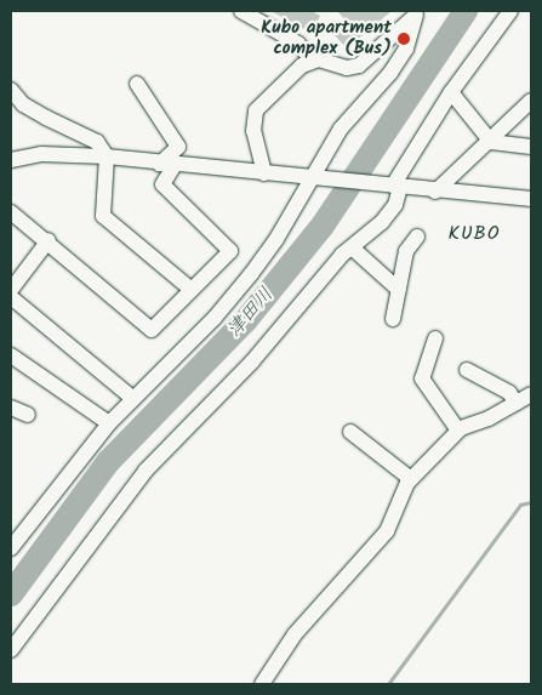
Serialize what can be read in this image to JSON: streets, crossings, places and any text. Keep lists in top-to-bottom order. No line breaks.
{"districts":["KUBO"],"water":["津田川"],"places":["Kubo apartment complex (Bus)"]}
